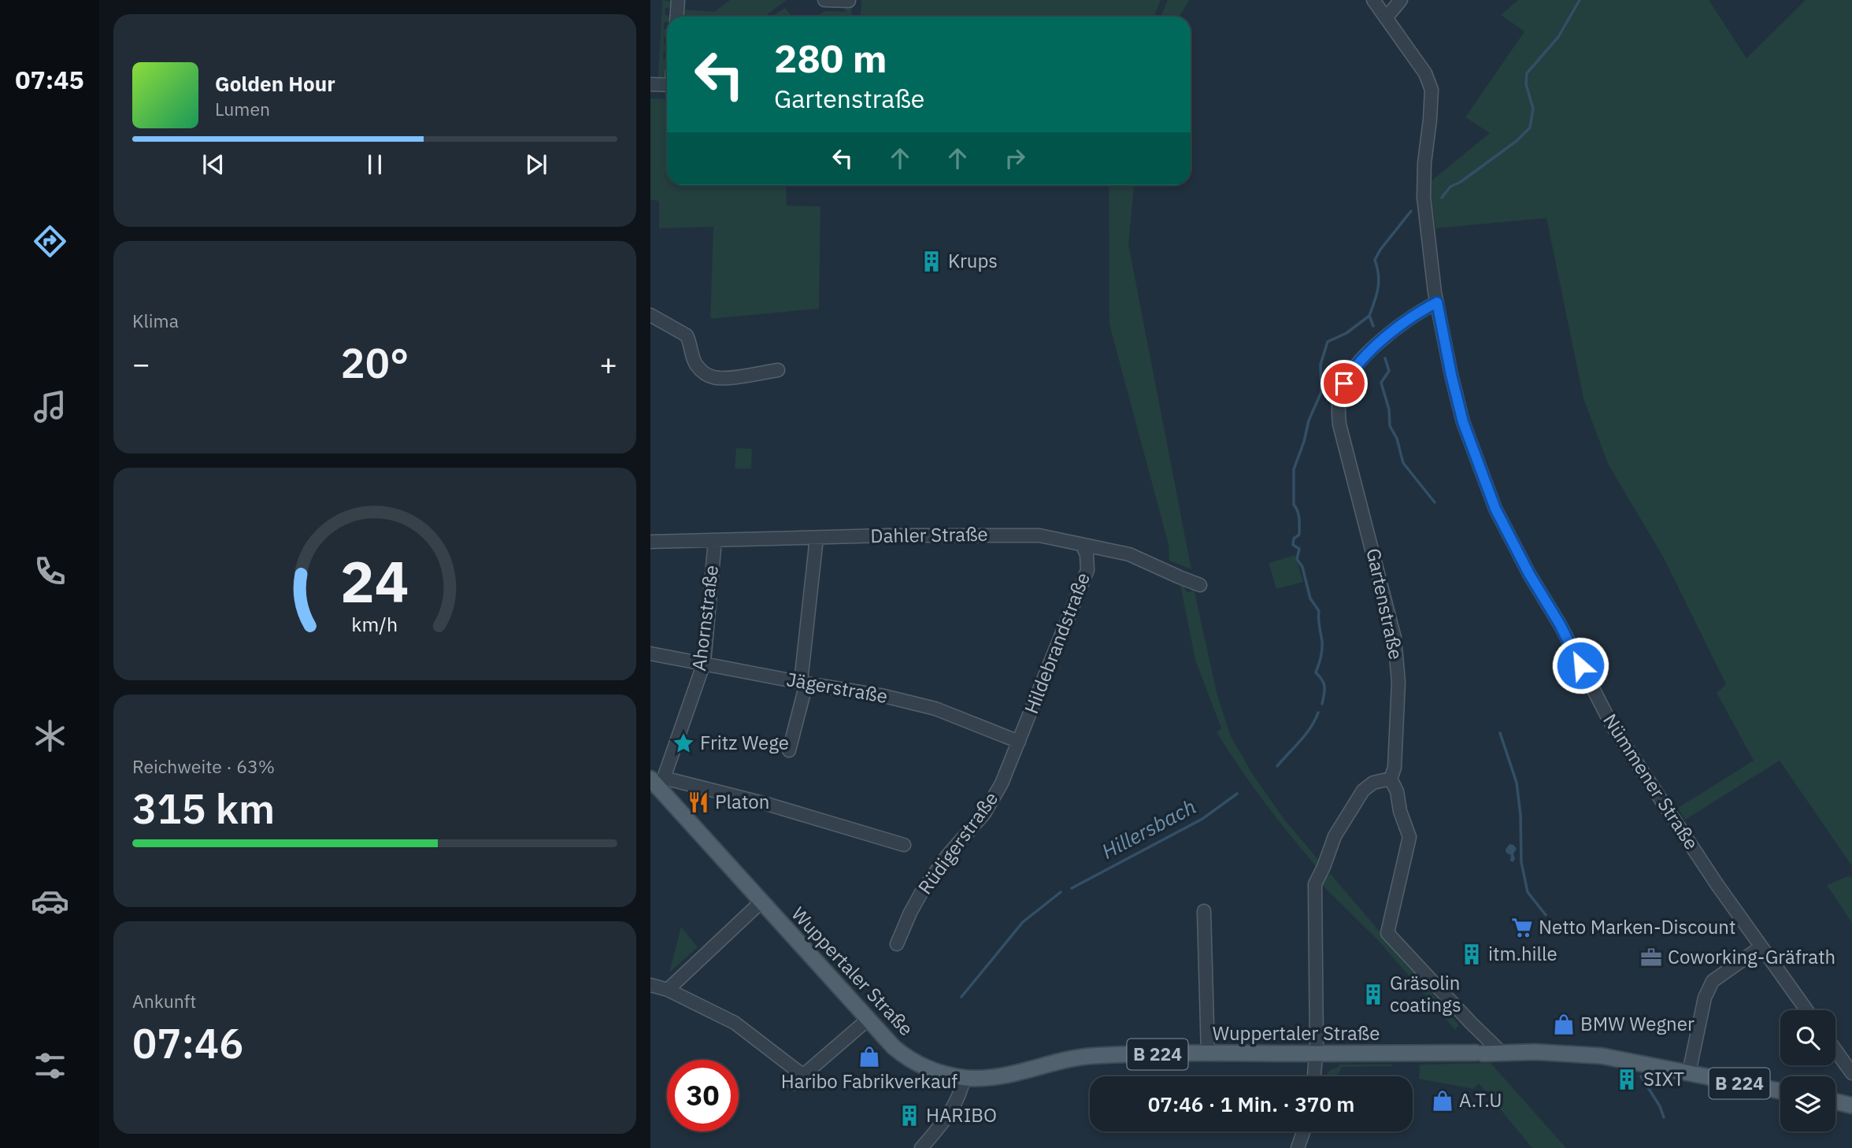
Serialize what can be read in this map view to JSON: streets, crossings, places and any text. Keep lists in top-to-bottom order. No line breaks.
{"streets":{"main road":["Wuppertaler Straße","B 224"],"street":["Dahler Straße","Gartenstraße","Ahornstraße","Hildebrandstraße","Jägerstraße","Nümmener Straße","Rüdigerstraße"]},"crossings":[["Dahler Straße","Ahornstraße"],["Dahler Straße","Hildebrandstraße"],["Gartenstraße","Nümmener Straße"],["Ahornstraße","Jägerstraße"],["Ahornstraße","Wuppertaler Straße"],["Hildebrandstraße","Jägerstraße"],["Hildebrandstraße","Rüdigerstraße"],["Jägerstraße","Rüdigerstraße"]],"water":["Hillersbach"],"places":{"building":["Krups","itm.hille","Gräsolin coatings","SIXT","HARIBO"],"place":["Fritz Wege"],"restaurant":["Platon"],"supermarket":["Netto Marken-Discount"],"office":["Coworking-Gräfrath"],"shop":["BMW Wegner","Haribo Fabrikverkauf","A.T.U"]},"page":{"tabs":"07:45","turn":["280 m","Gartenstraße"],"song":["Golden Hour","Lumen"],"tile":["Klima",["Reichweite · 63%","315 km"],["Ankunft","07:46"]],"heat":["−","20°","+"],"limit":"30","trip":"07:46 · 1 Min. · 370 m","gauge":["24","km/h"]}}
